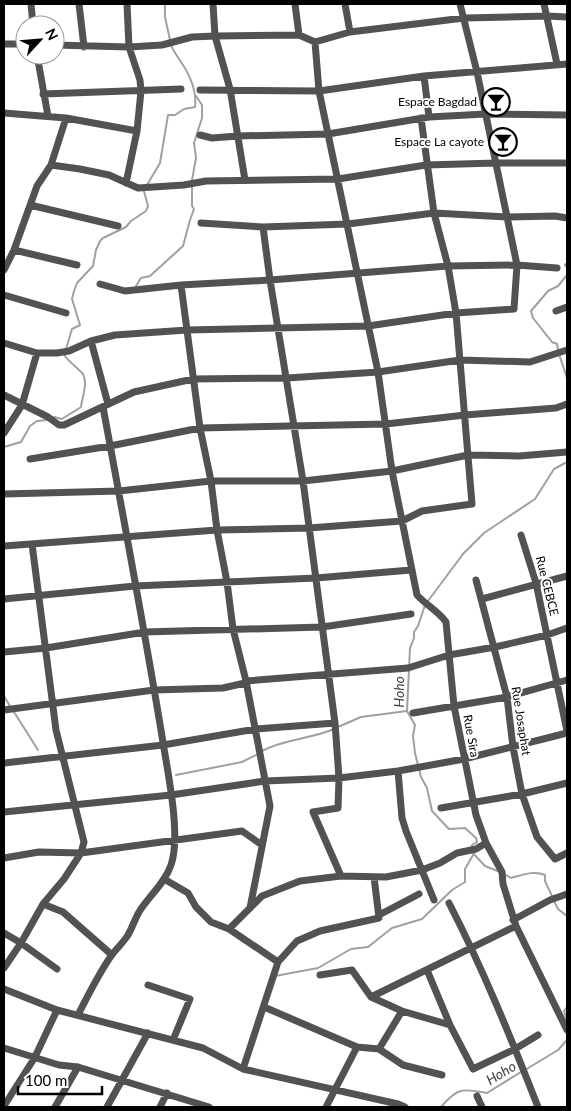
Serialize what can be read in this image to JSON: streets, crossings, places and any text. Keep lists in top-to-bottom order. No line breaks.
{"streets":{"street":["Rue CEBCE","Rue Josaphat","Rue Sira"]},"water":["Hoho"],"places":{"bar":["Espace Bagdad","Espace La cayote"]},"scale_bar":"100 m","north":"top right"}
